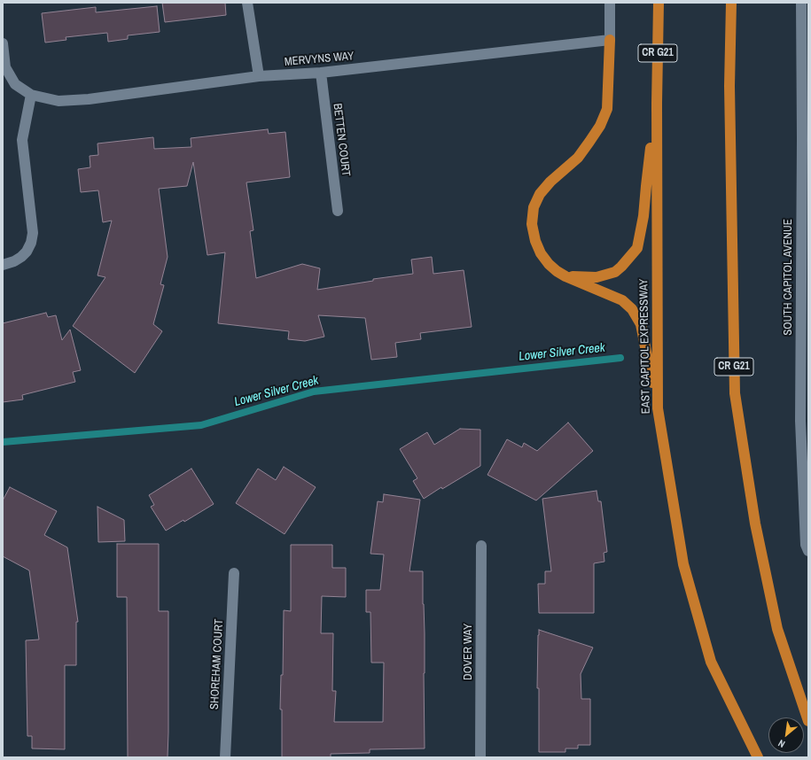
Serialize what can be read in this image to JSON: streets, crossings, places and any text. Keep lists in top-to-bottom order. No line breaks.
{"streets":{"highway":["CR G21","EAST CAPITOL EXPRESSWAY"],"street":["MERVYNS WAY","BETTEN COURT","SOUTH CAPITOL AVENUE","DOVER WAY","SHOREHAM COURT"]},"crossings":[["MERVYNS WAY","BETTEN COURT"]],"water":["Lower Silver Creek"],"north":"bottom left"}
